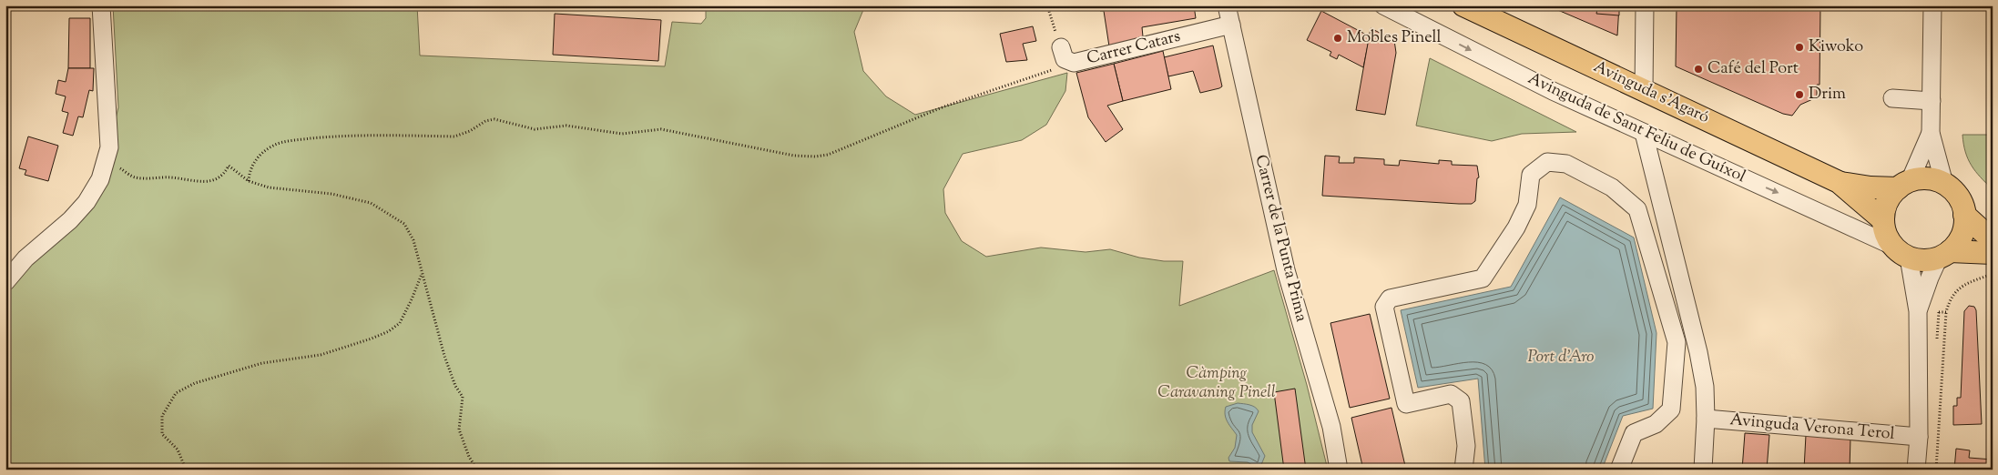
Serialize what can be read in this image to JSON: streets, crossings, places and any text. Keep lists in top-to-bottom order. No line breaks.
{"streets":{"main road":["Avinguda s'Agaró"],"street":["Carrer Catars","Avinguda de Sant Feliu de Guíxol","Carrer de la Punta Prima","Avinguda Verona Terol"]},"crossings":[["Carrer Catars","Carrer de la Punta Prima"],["Avinguda de Sant Feliu de Guíxol","Avinguda Verona Terol"]],"one_way":["Avinguda de Sant Feliu de Guíxol"],"water":["Port d'Aro"],"parks":["Càmping Caravaning Pinell"],"places":["Mobles Pinell","Kiwoko","Café del Port","Drim"]}
